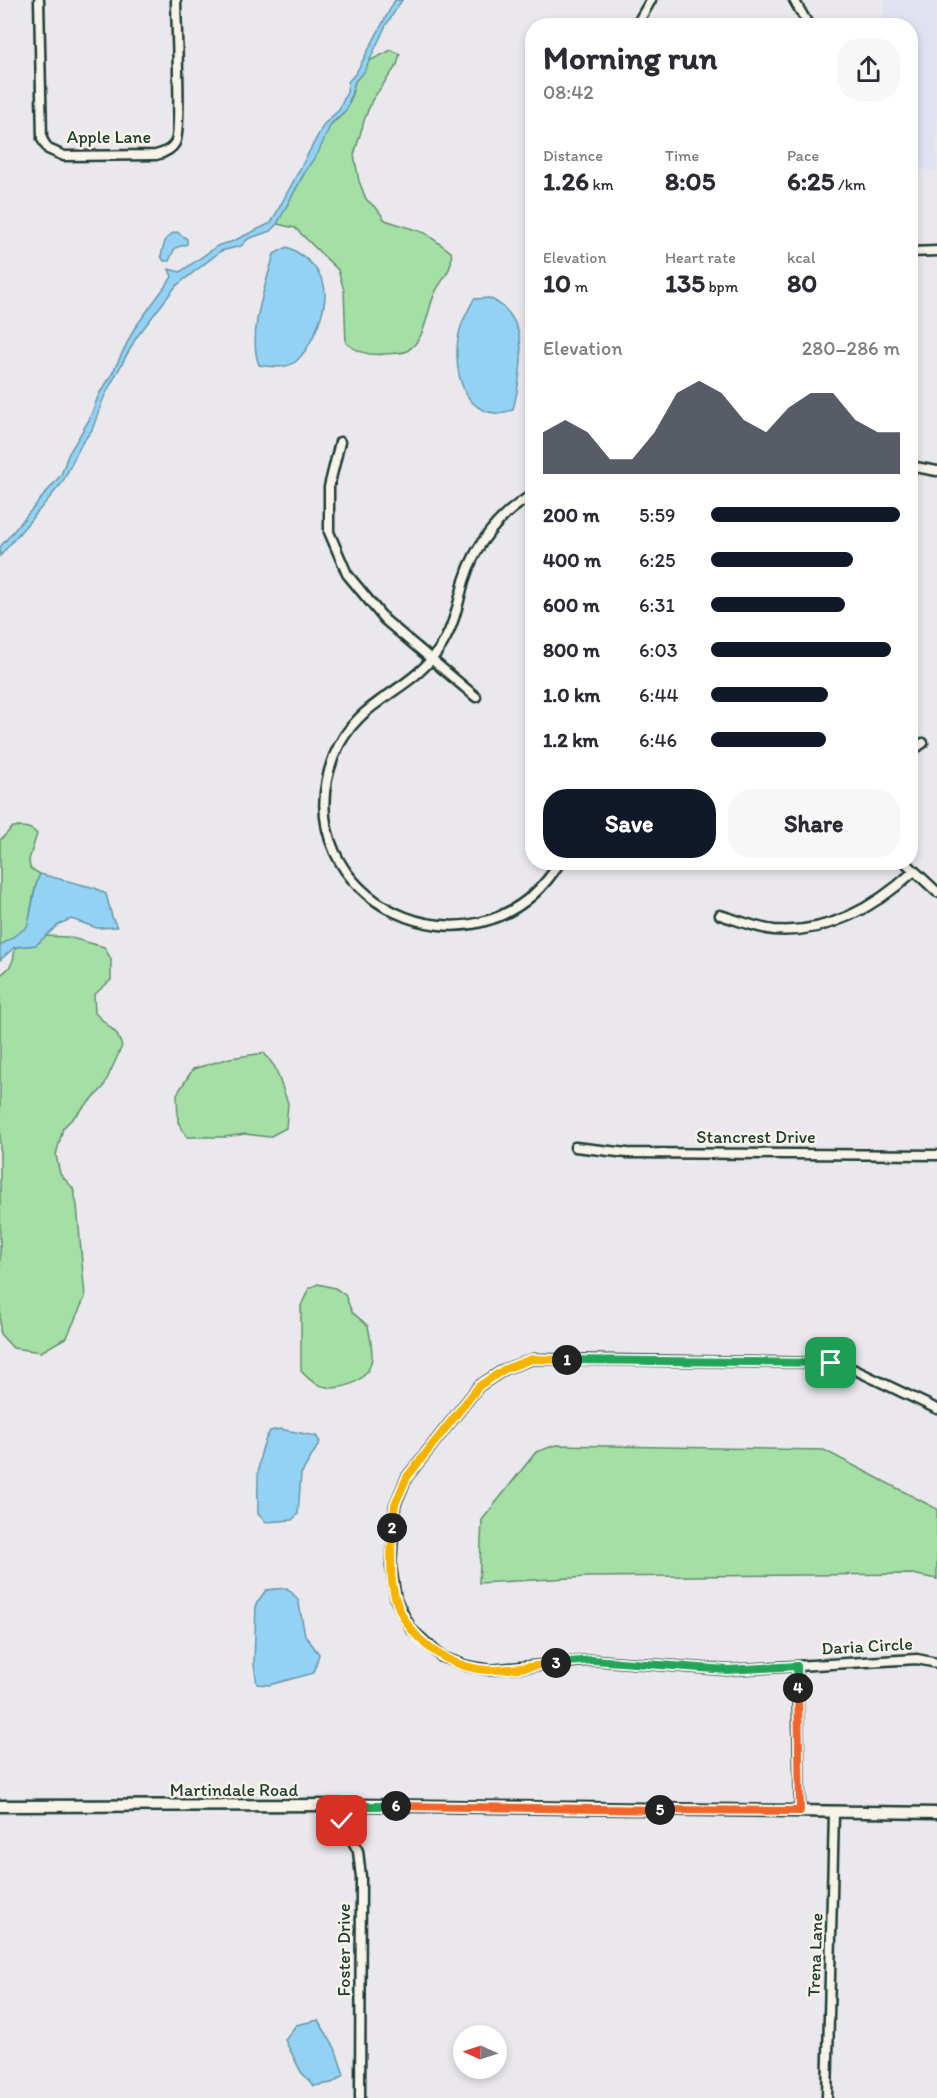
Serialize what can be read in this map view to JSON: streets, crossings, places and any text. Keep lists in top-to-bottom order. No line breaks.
{"streets":{"street":["Apple Lane","Stancrest Drive","Daria Circle","Martindale Road","Foster Drive","Trena Lane"]},"crossings":[["Martindale Road","Foster Drive"],["Martindale Road","Trena Lane"]],"north":"left","page":{"heading":["Morning run","08:42"],"stats":[["Distance","1.26 km"],["Time","8:05"],["Pace","6:25 /km"],["Elevation","10 m"],["Heart rate","135 bpm"],["kcal","80"]],"chart":["Elevation","280–286 m"],"list":[{"name":"200 m","note":"5:59"},{"name":"400 m","note":"6:25"},{"name":"600 m","note":"6:31"},{"name":"800 m","note":"6:03"},{"name":"1.0 km","note":"6:44"},{"name":"1.2 km","note":"6:46"}],"buttons":["Save","Share"],"pins":["1","2","3","4","6","5"]}}
